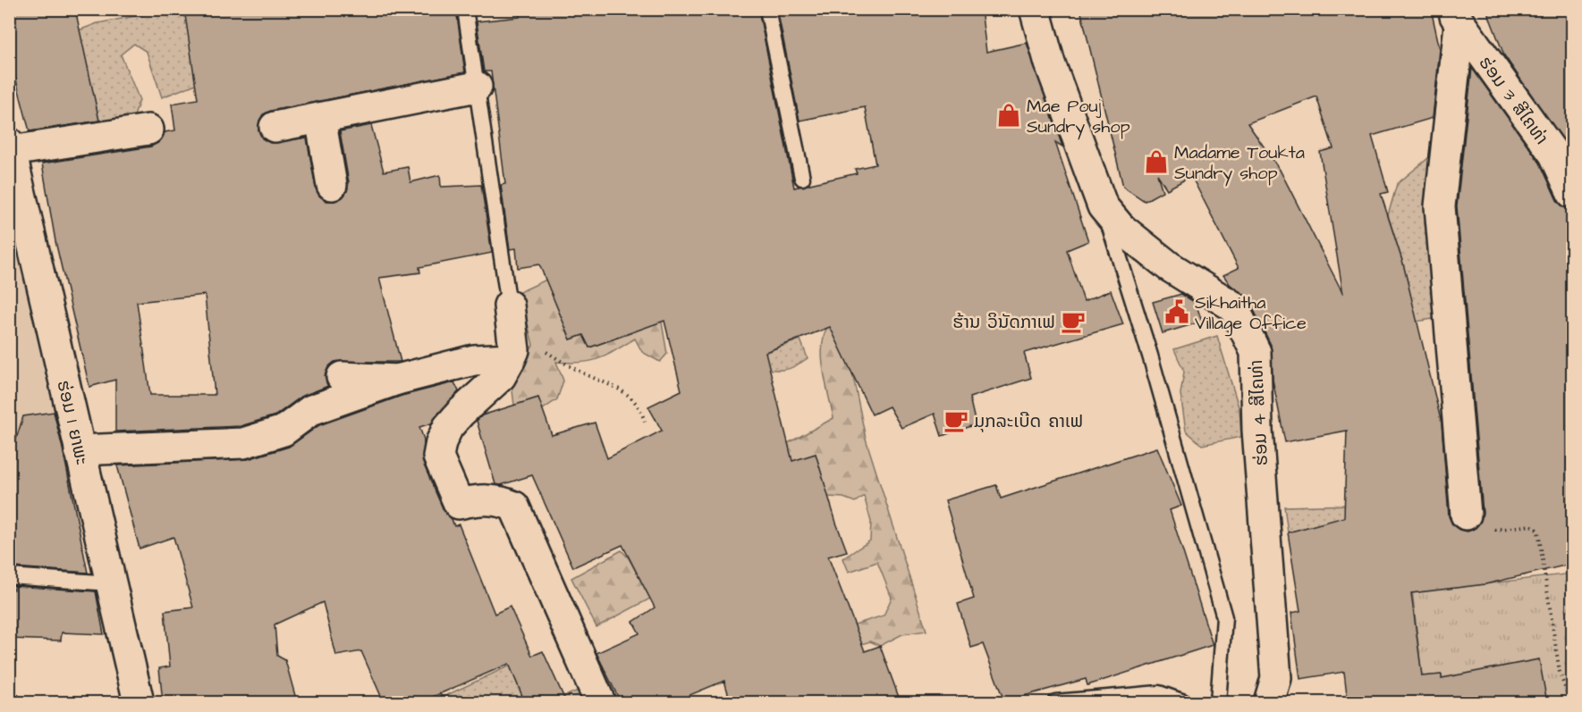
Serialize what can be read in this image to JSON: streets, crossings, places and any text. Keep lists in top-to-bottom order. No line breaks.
{"streets":{"street":["ຮ່ອມ 3 ສີໄຄທ່າ","ຮ່ອມ 4 ສີໄຄທ່າ","ຮ່ອມ 1 ຍາພະ"]},"places":{"shop":["Mae Pouj Sundry shop","Madame Toukta Sundry shop"],"public building":["Sikhaitha Village Office"],"cafe":["ຮ້ານ ວິນັດກາເຟ","ມຸກລະເບີດ ຄາເຟ"]}}
